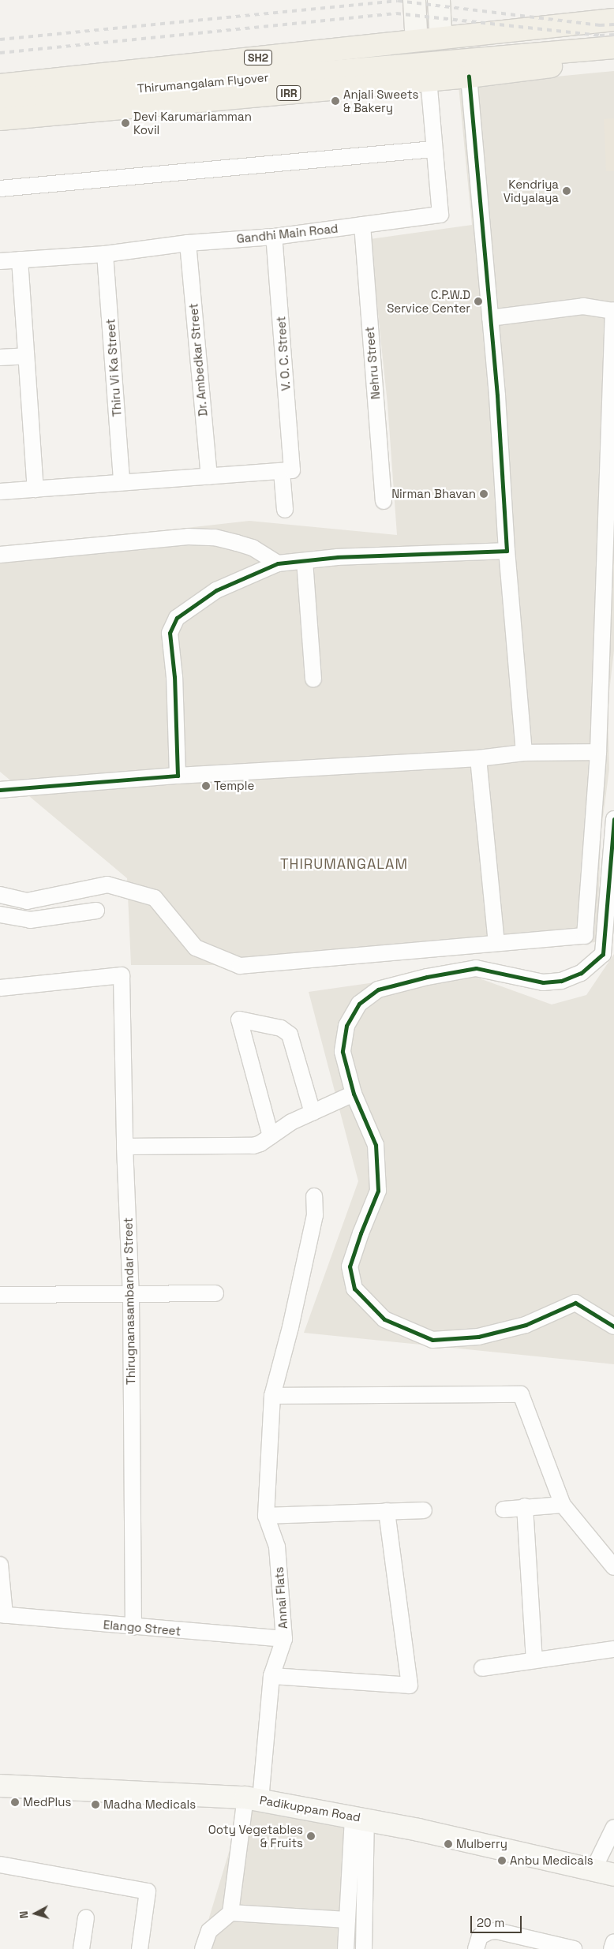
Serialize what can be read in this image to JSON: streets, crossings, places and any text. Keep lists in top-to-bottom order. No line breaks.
{"streets":{"main road":["SH2","Thirumangalam Flyover","IRR"],"street":["Gandhi Main Road","V. O. C. Street","Dr. Ambedkar Street","Nehru Street","Thiru Vi Ka Street","Thirugnanasambandar Street","Annai Flats","Elango Street","Padikuppam Road"]},"crossings":[["SH2","Thirumangalam Flyover"],["SH2","IRR"],["Thirumangalam Flyover","IRR"],["IRR","Gandhi Main Road"],["Gandhi Main Road","V. O. C. Street"],["Gandhi Main Road","Dr. Ambedkar Street"],["Gandhi Main Road","Nehru Street"],["Gandhi Main Road","Thiru Vi Ka Street"],["Thirugnanasambandar Street","Elango Street"],["Annai Flats","Elango Street"],["Annai Flats","Padikuppam Road"]],"districts":["THIRUMANGALAM"],"places":["Anjali Sweets & Bakery","Devi Karumariamman Kovil","Kendriya Vidyalaya","C.P.W.D Service Center","Nirman Bhavan","Temple","MedPlus","Madha Medicals","Ooty Vegetables & Fruits","Mulberry","Anbu Medicals"],"scale_bar":"20 m","north":"left"}
